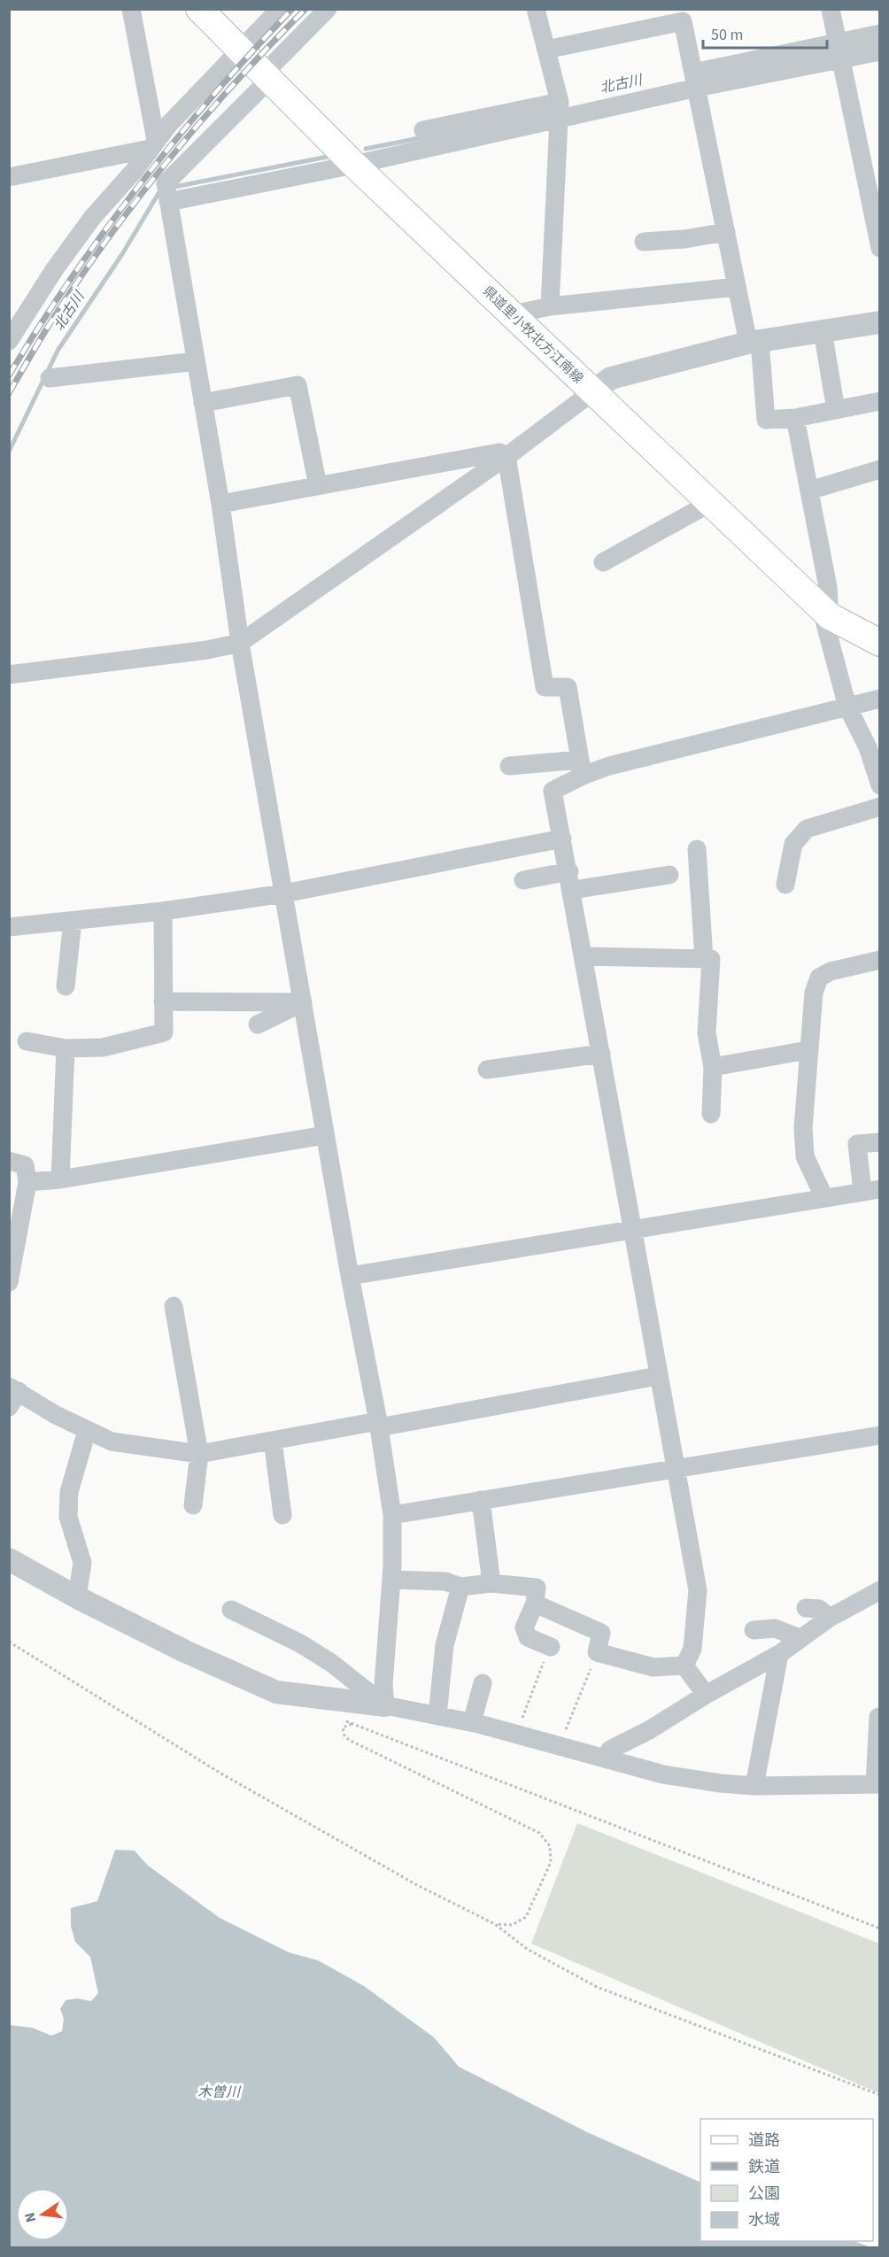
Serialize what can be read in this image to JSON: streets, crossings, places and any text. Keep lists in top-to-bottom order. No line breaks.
{"streets":{"main road":["県道里小牧北方江南線"]},"water":["北古川","木曽川"],"legend":["道路","鉄道","公園","水域"],"scale_bar":"50 m","north":"left"}
